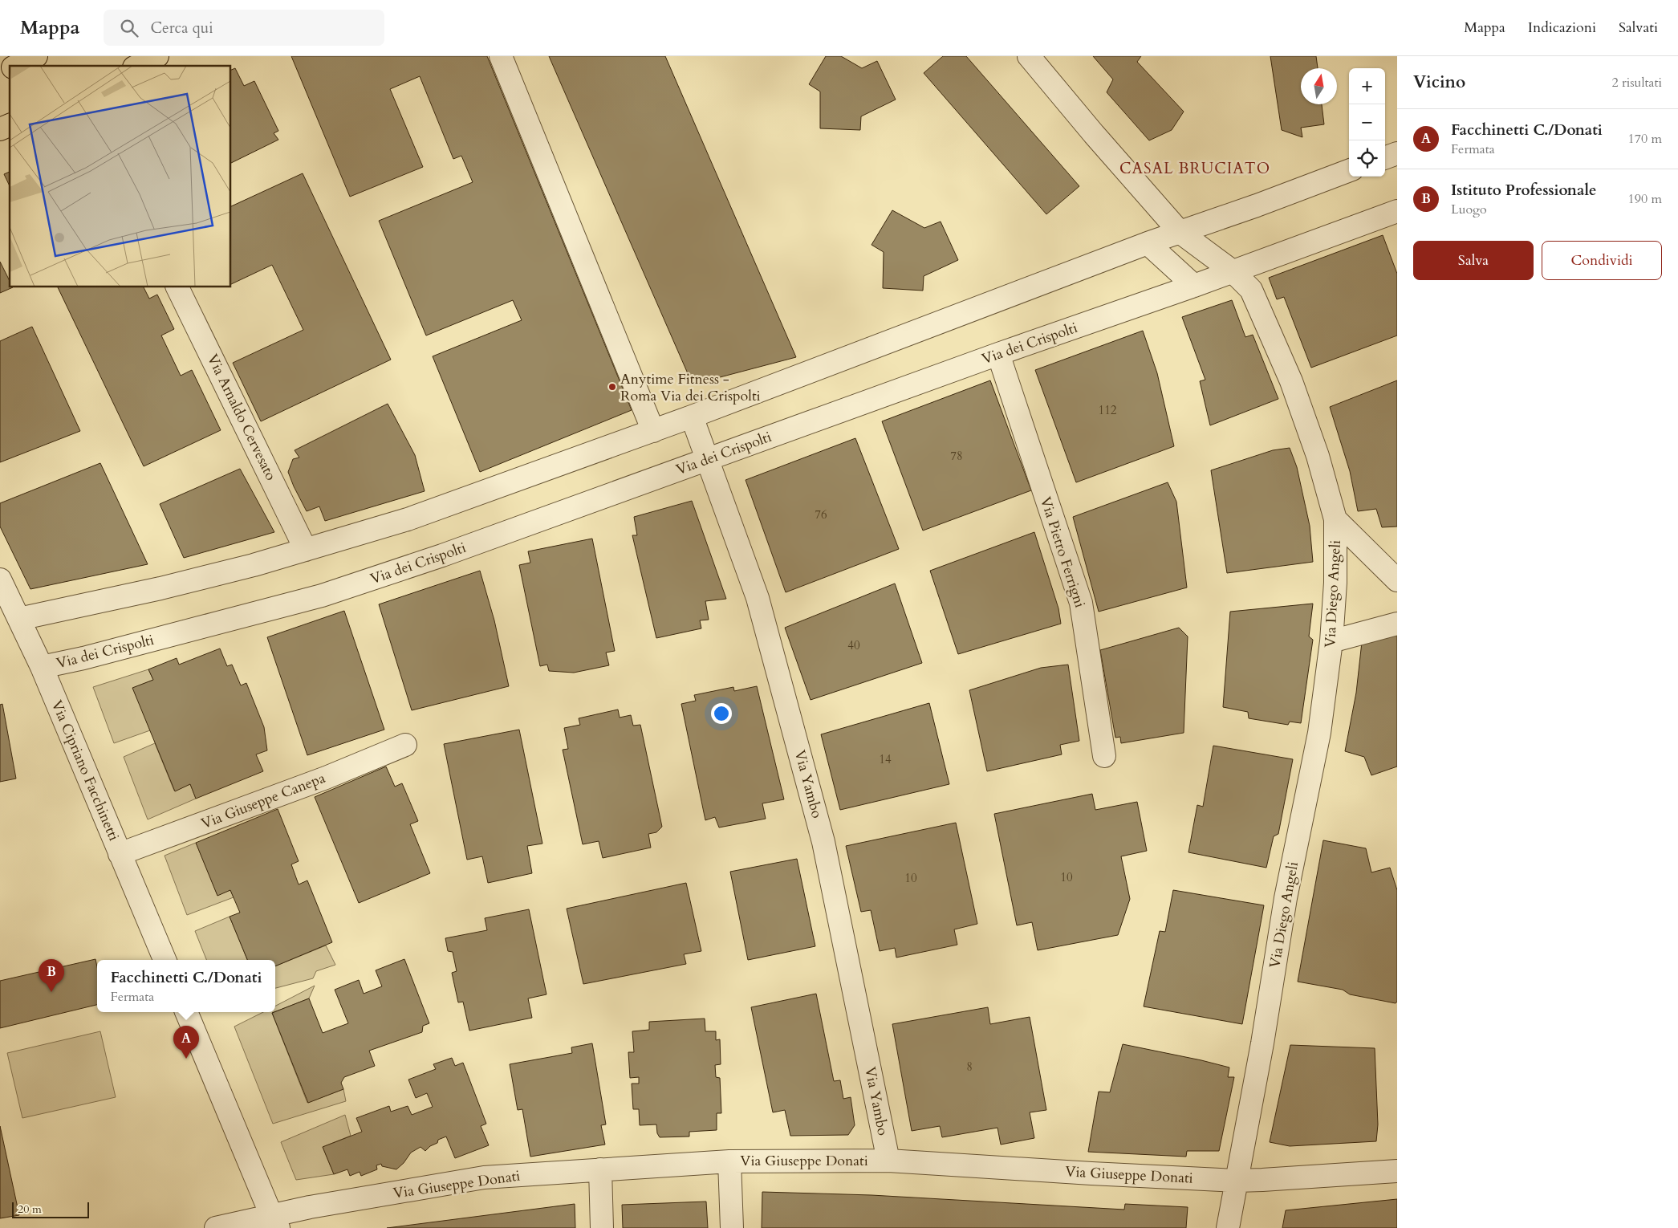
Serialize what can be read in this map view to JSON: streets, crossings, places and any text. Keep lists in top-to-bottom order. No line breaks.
{"streets":{"street":["Via dei Crispolti","Via Arnaldo Cervesato","Via Pietro Ferrigni","Via Diego Angeli","Via Cipriano Facchinetti","Via Yambo","Via Giuseppe Canepa","Via Giuseppe Donati"]},"crossings":[["Via dei Crispolti","Via Pietro Ferrigni"],["Via dei Crispolti","Via Diego Angeli"],["Via dei Crispolti","Via Cipriano Facchinetti"],["Via dei Crispolti","Via Yambo"],["Via Diego Angeli","Via Giuseppe Donati"],["Via Cipriano Facchinetti","Via Giuseppe Canepa"],["Via Yambo","Via Giuseppe Donati"]],"districts":["CASAL BRUCIATO"],"places":["Anytime Fitness - Roma Via dei Crispolti"],"house_numbers":["112","78","76","40","14","10","10","8"],"scale_bar":"20 m","north":"top","page":{"header":"Mappa","search":"Cerca qui","nav":["Mappa","Indicazioni","Salvati"],"heading":["Vicino","2 risultati"],"map_buttons":["+","−"],"list":[{"mark":"A","name":"Facchinetti C./Donati","note":"Fermata","value":"170 m"},{"mark":"B","name":"Istituto Professionale","note":"Luogo","value":"190 m"}],"buttons":["Salva","Condividi"],"pins":["B","A"],"popup":["Facchinetti C./Donati","Fermata"],"scale":"20 m"}}
